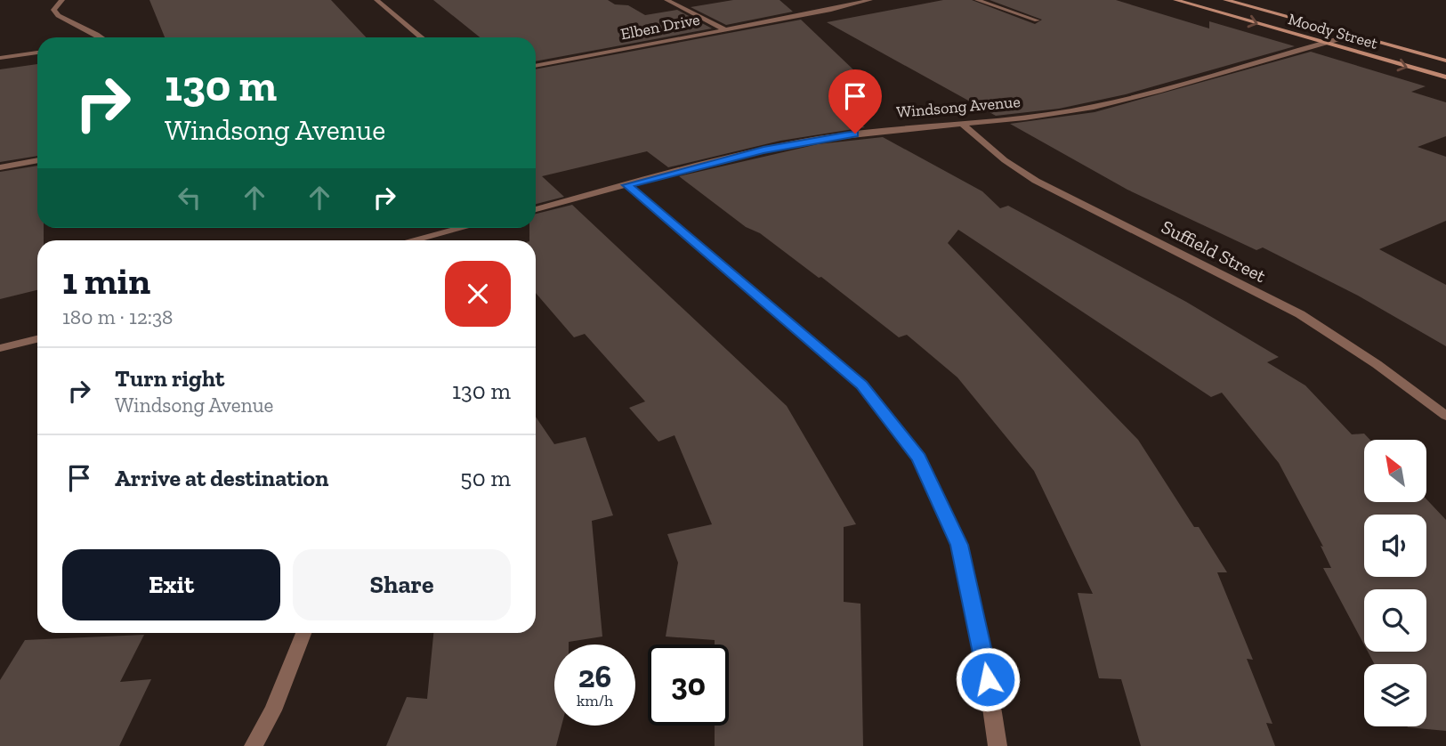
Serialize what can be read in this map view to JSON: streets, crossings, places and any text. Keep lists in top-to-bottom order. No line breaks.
{"streets":{"main road":["Moody Street"],"street":["Elben Drive","Windsong Avenue","Suffield Street"]},"crossings":[["Moody Street","Windsong Avenue"],["Windsong Avenue","Suffield Street"]],"north":"top left","page":{"turn":["130 m","Windsong Avenue"],"heading":["1 min","180 m · 12:38"],"list":[{"name":"Turn right","note":"Windsong Avenue","value":"130 m"},{"name":"Arrive at destination","value":"50 m"}],"buttons":["Exit","Share"],"speed":"26 km/h","limit":"30"}}
